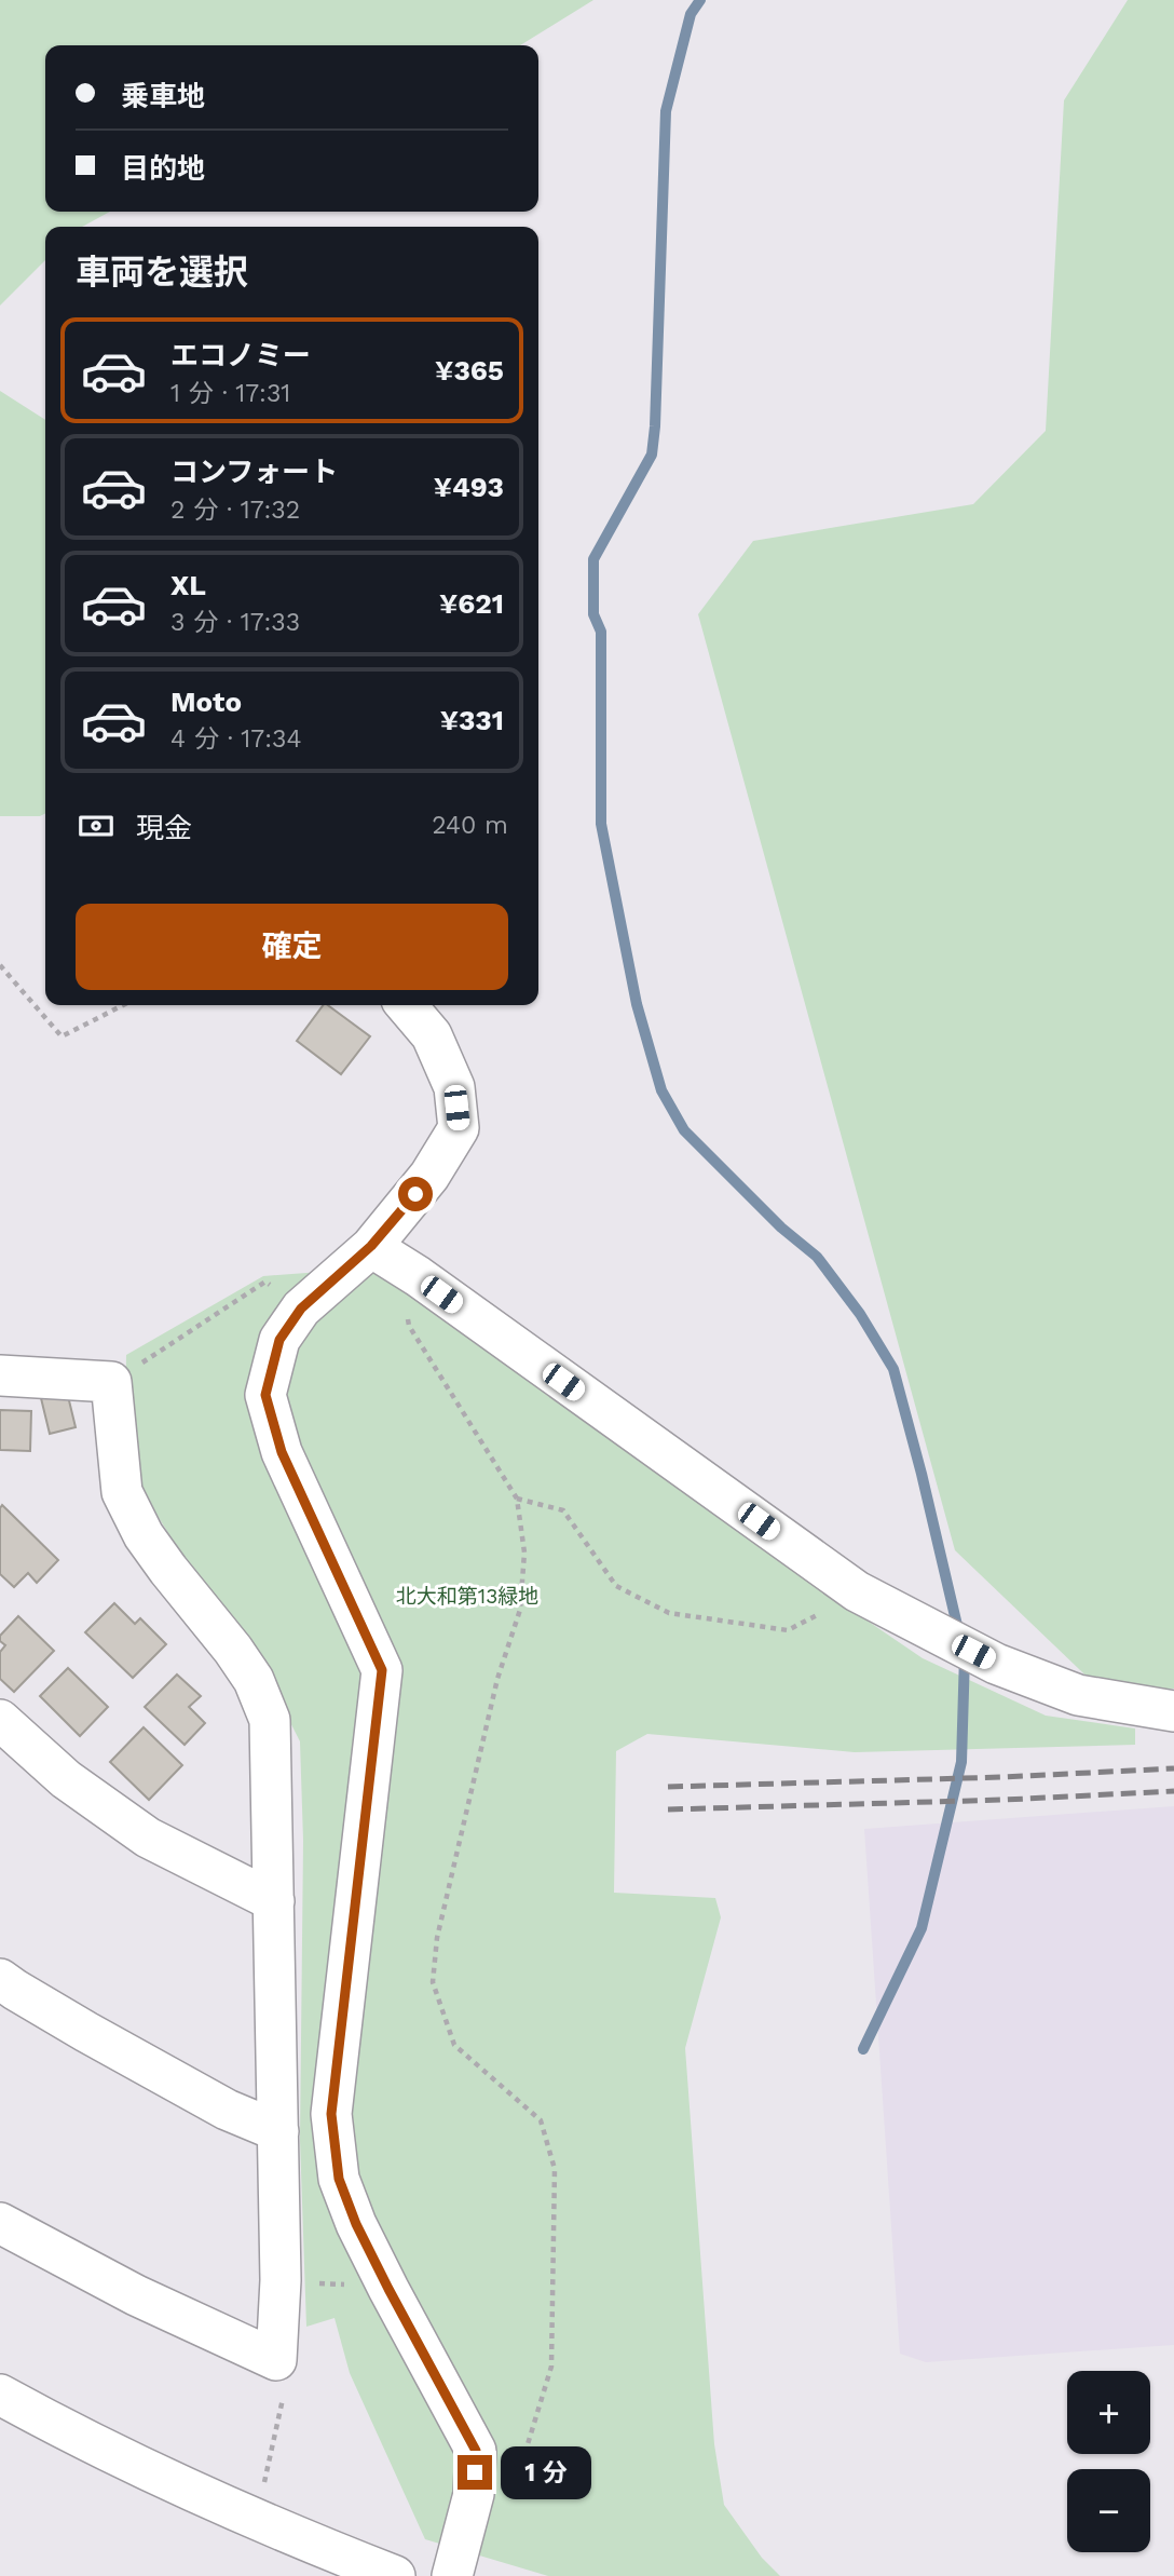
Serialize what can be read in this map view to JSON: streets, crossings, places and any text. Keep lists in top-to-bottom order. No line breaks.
{"parks":["北大和第13緑地"],"page":{"banner":["乗車地","目的地"],"heading":"車両を選択","list":[{"name":"エコノミー","note":"1 分 · 17:31","value":"¥365"},{"name":"コンフォート","note":"2 分 · 17:32","value":"¥493"},{"name":"XL","note":"3 分 · 17:33","value":"¥621"},{"name":"Moto","note":"4 分 · 17:34","value":"¥331"}],"pay":["現金","240 m"],"buttons":"確定","map_buttons":["+","−"],"bubble":"1 分"}}
